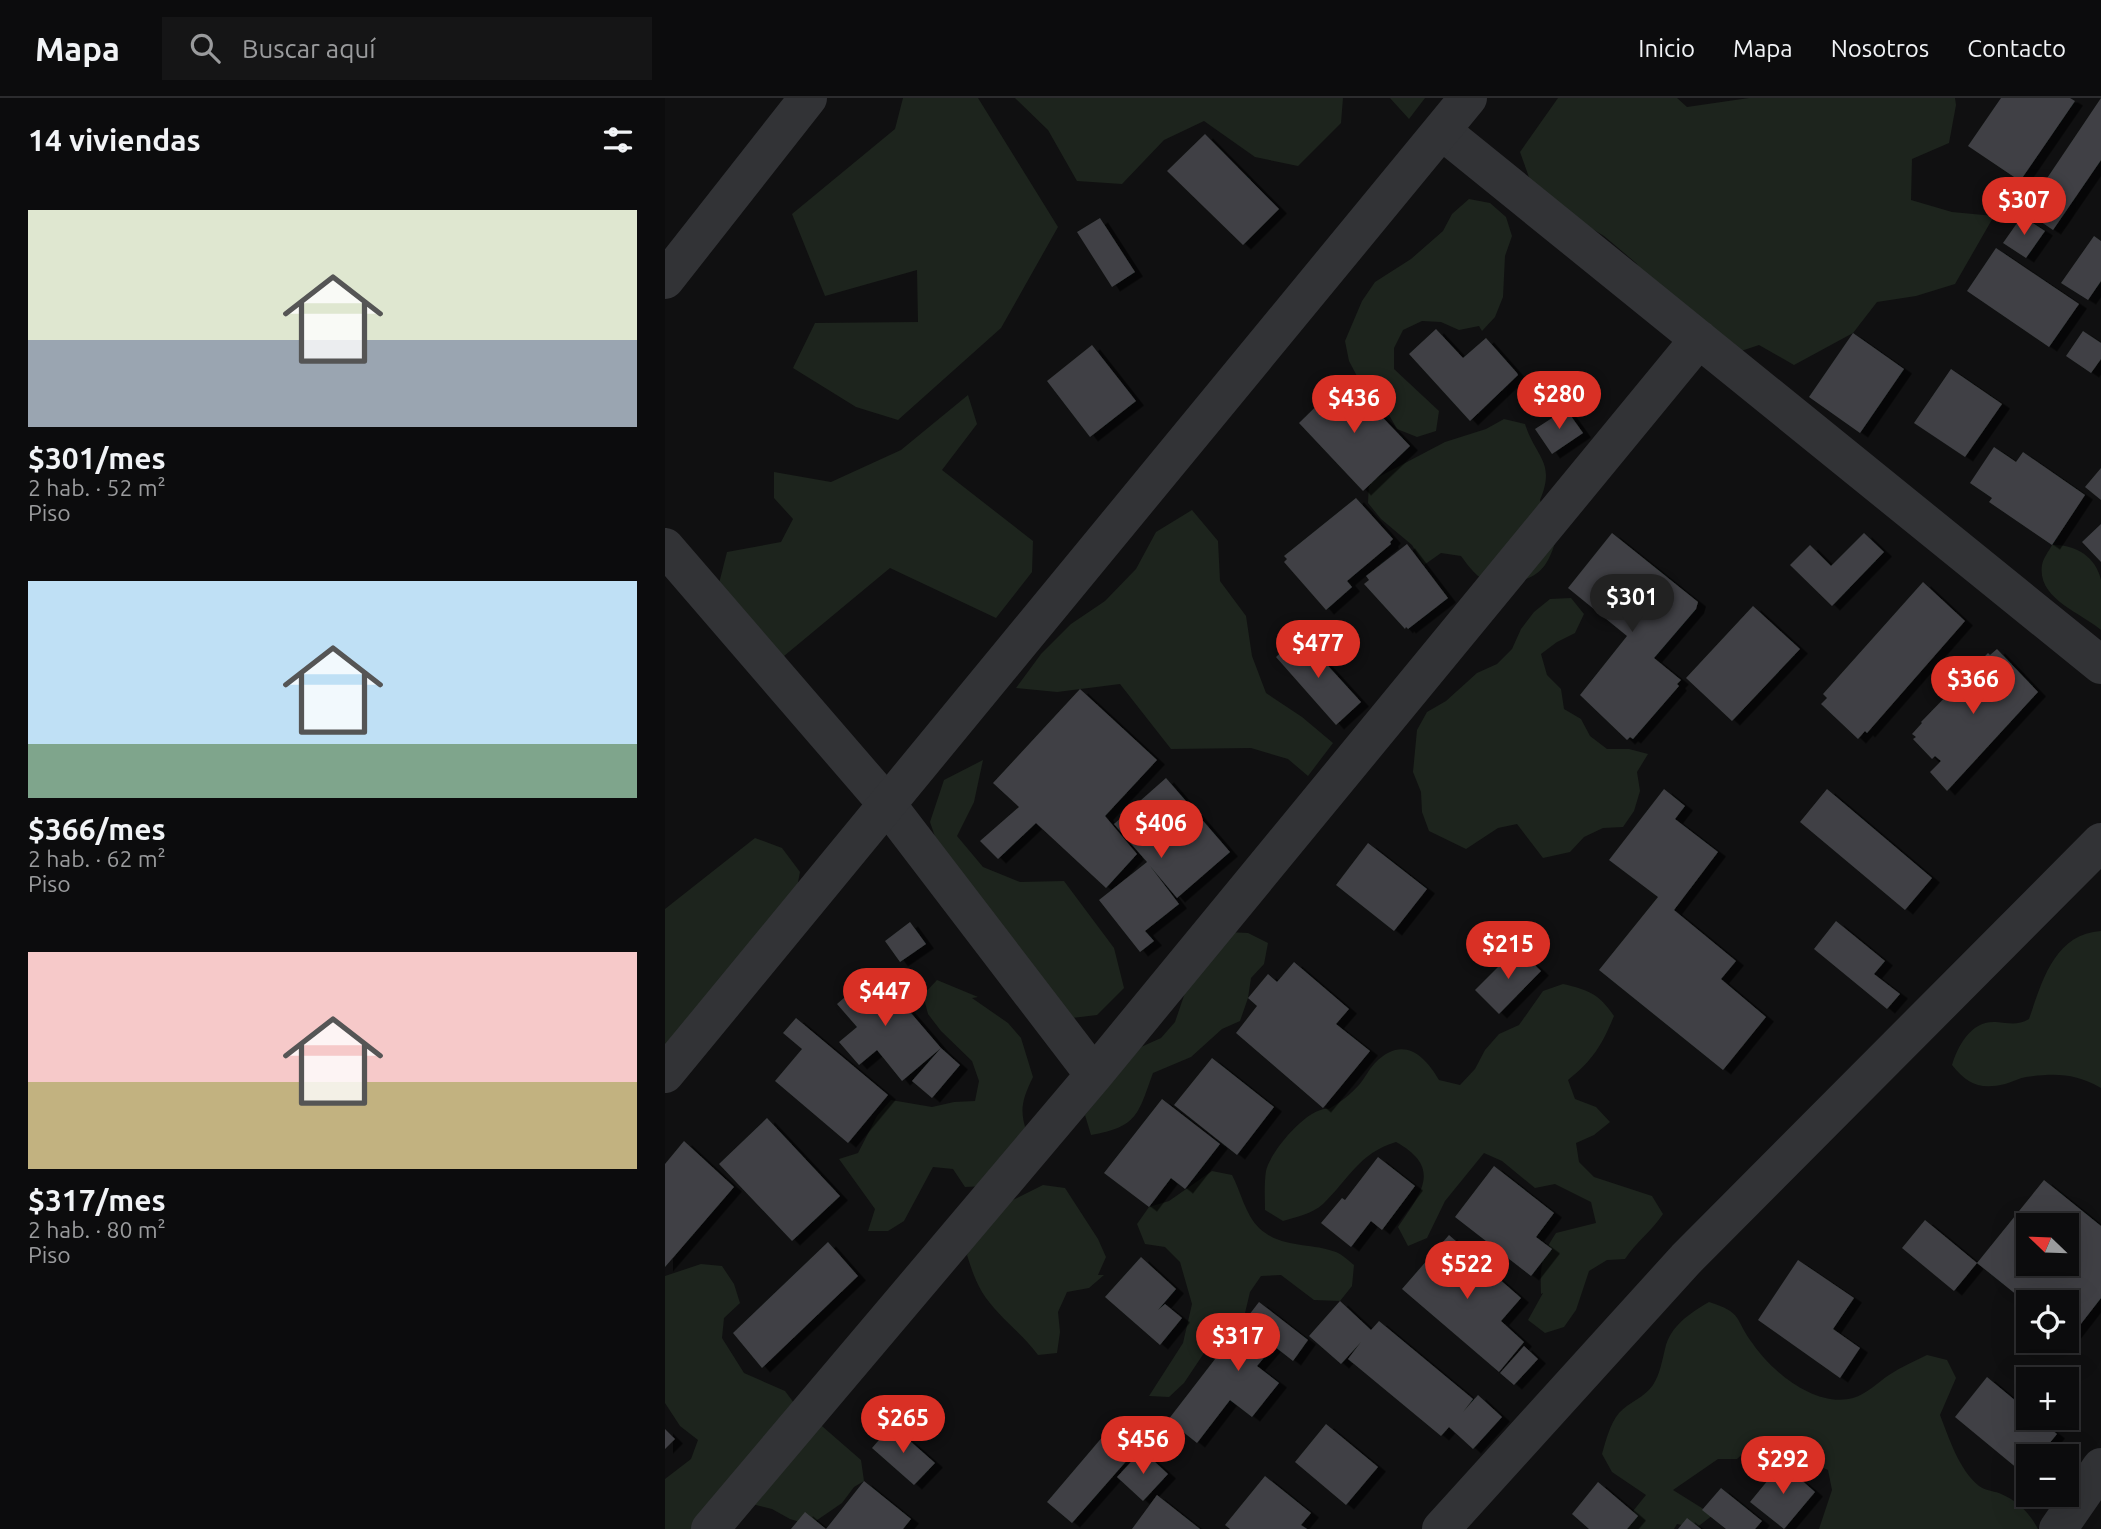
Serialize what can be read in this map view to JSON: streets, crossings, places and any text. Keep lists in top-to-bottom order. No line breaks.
{"north":"top left","page":{"header":"Mapa","search":"Buscar aquí","nav":["Inicio","Mapa","Nosotros","Contacto"],"heading":"14 viviendas","price":["$307","$280","$436","$301","$477","$366","$406","$215","$447","$522","$317","$265","$456","$292"],"list":[{"name":"$301/mes","note":"2 hab. · 52 m² · Piso"},{"name":"$366/mes","note":"2 hab. · 62 m² · Piso"},{"name":"$317/mes","note":"2 hab. · 80 m² · Piso"}],"map_buttons":["+","−"]}}
